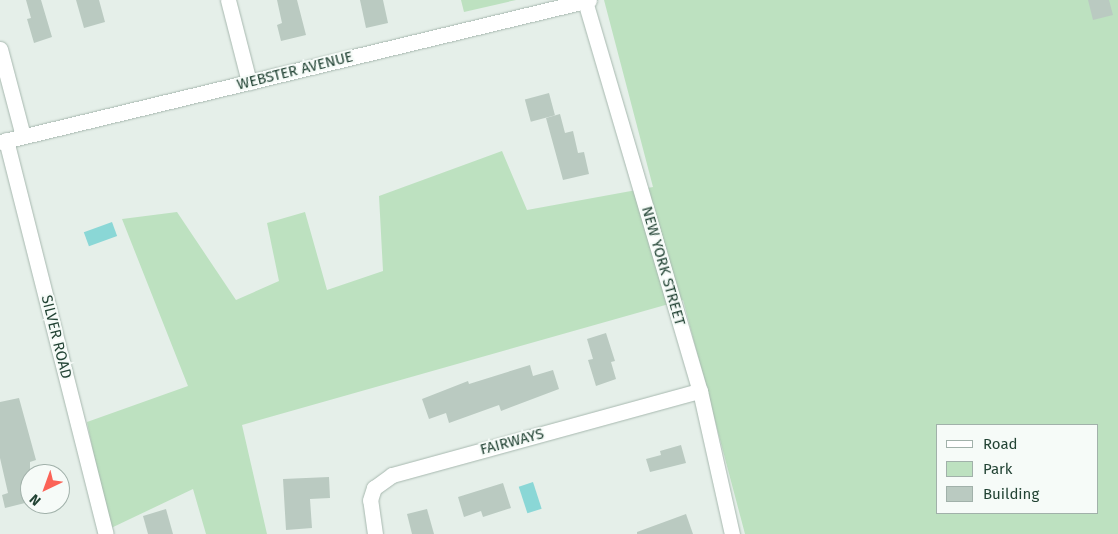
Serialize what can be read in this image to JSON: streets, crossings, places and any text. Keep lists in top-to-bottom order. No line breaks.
{"streets":{"street":["WEBSTER AVENUE","NEW YORK STREET","SILVER ROAD","FAIRWAYS"]},"crossings":[["WEBSTER AVENUE","NEW YORK STREET"],["WEBSTER AVENUE","SILVER ROAD"],["NEW YORK STREET","FAIRWAYS"]],"legend":["Road","Park","Building"],"north":"bottom left"}
